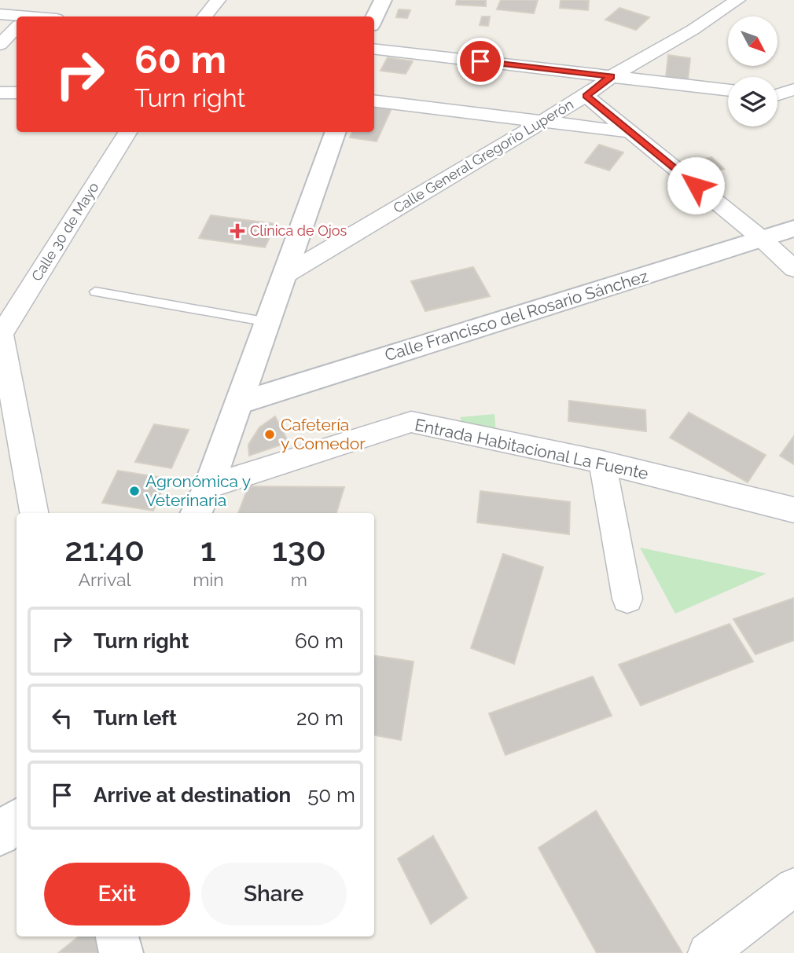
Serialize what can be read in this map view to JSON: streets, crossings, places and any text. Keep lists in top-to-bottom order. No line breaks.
{"streets":{"main road":["Calle Francisco del Rosario Sánchez"],"street":["Calle General Gregorio Luperón","Calle 30 de Mayo","Entrada Habitacional La Fuente"]},"places":{"health":["Clínica de Ojos"],"other":["Cafetería y Comedor","Agronómica y Veterinaria"]},"north":"bottom right","page":{"turn":["60 m","Turn right"],"eta":["21:40","Arrival","1","min","130","m"],"list":[{"name":"Turn right","value":"60 m"},{"name":"Turn left","value":"20 m"},{"name":"Arrive at destination","value":"50 m"}],"buttons":["Exit","Share"]}}
